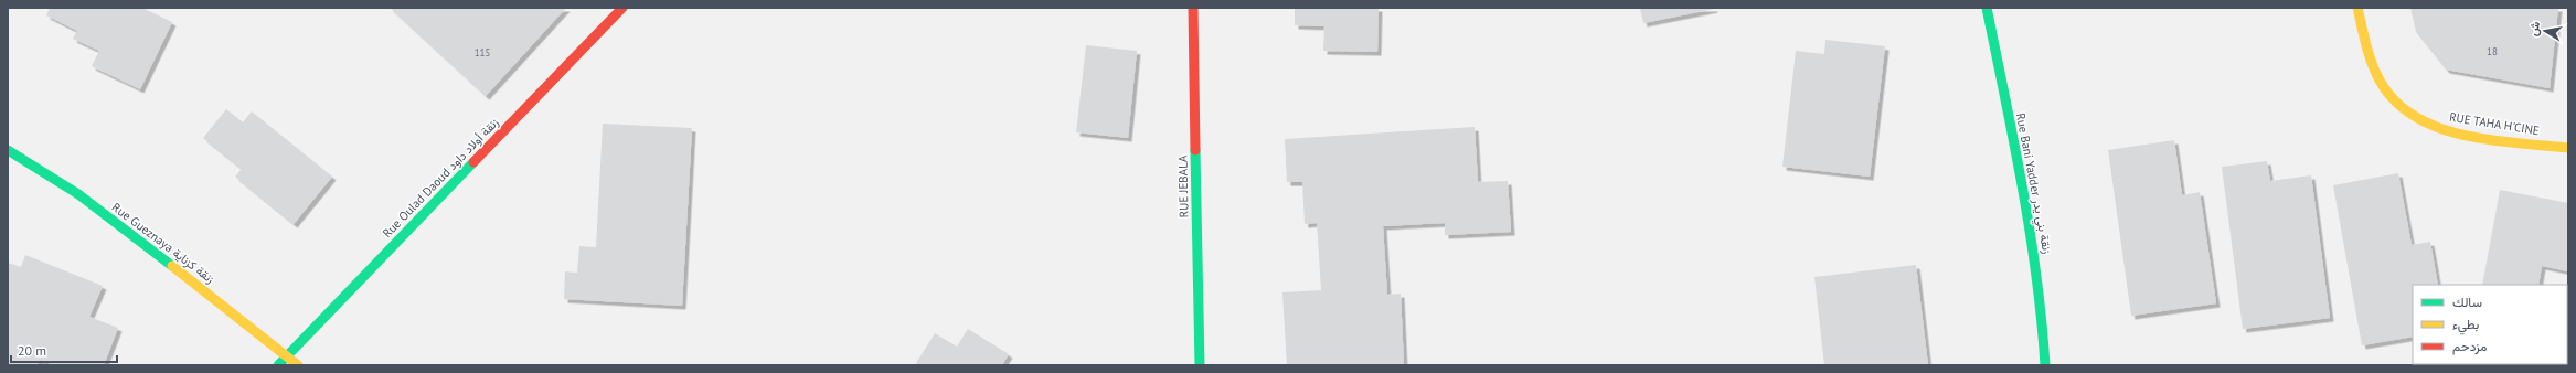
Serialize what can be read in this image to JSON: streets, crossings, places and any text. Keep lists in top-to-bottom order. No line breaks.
{"streets":{"street":["RUE TAHA H'CINE","Rue Oulad Daoud زنقة أولاد داود","Rue Bani Yadder زنقة بني يدر","RUE JEBALA","Rue Gueznaya زنقة كزناية"]},"crossings":[["Rue Oulad Daoud زنقة أولاد داود","Rue Gueznaya زنقة كزناية"]],"house_numbers":["18","115"],"legend":["سالك","بطيء","مزدحم"],"scale_bar":"20 m","north":"left"}
